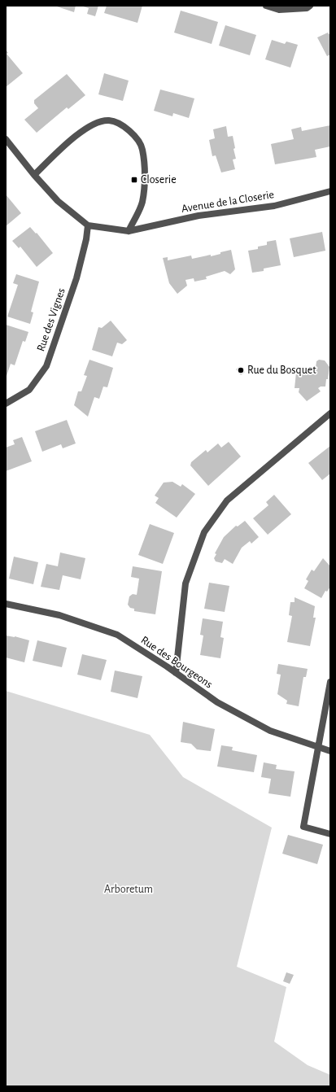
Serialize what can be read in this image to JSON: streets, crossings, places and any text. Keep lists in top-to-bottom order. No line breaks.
{"streets":{"street":["Avenue de la Closerie","Rue des Vignes","Rue des Bourgeons"]},"crossings":[["Avenue de la Closerie","Rue des Vignes"]],"parks":["Arboretum"],"places":{"transit":["Closerie"],"other":["Rue du Bosquet"]}}
